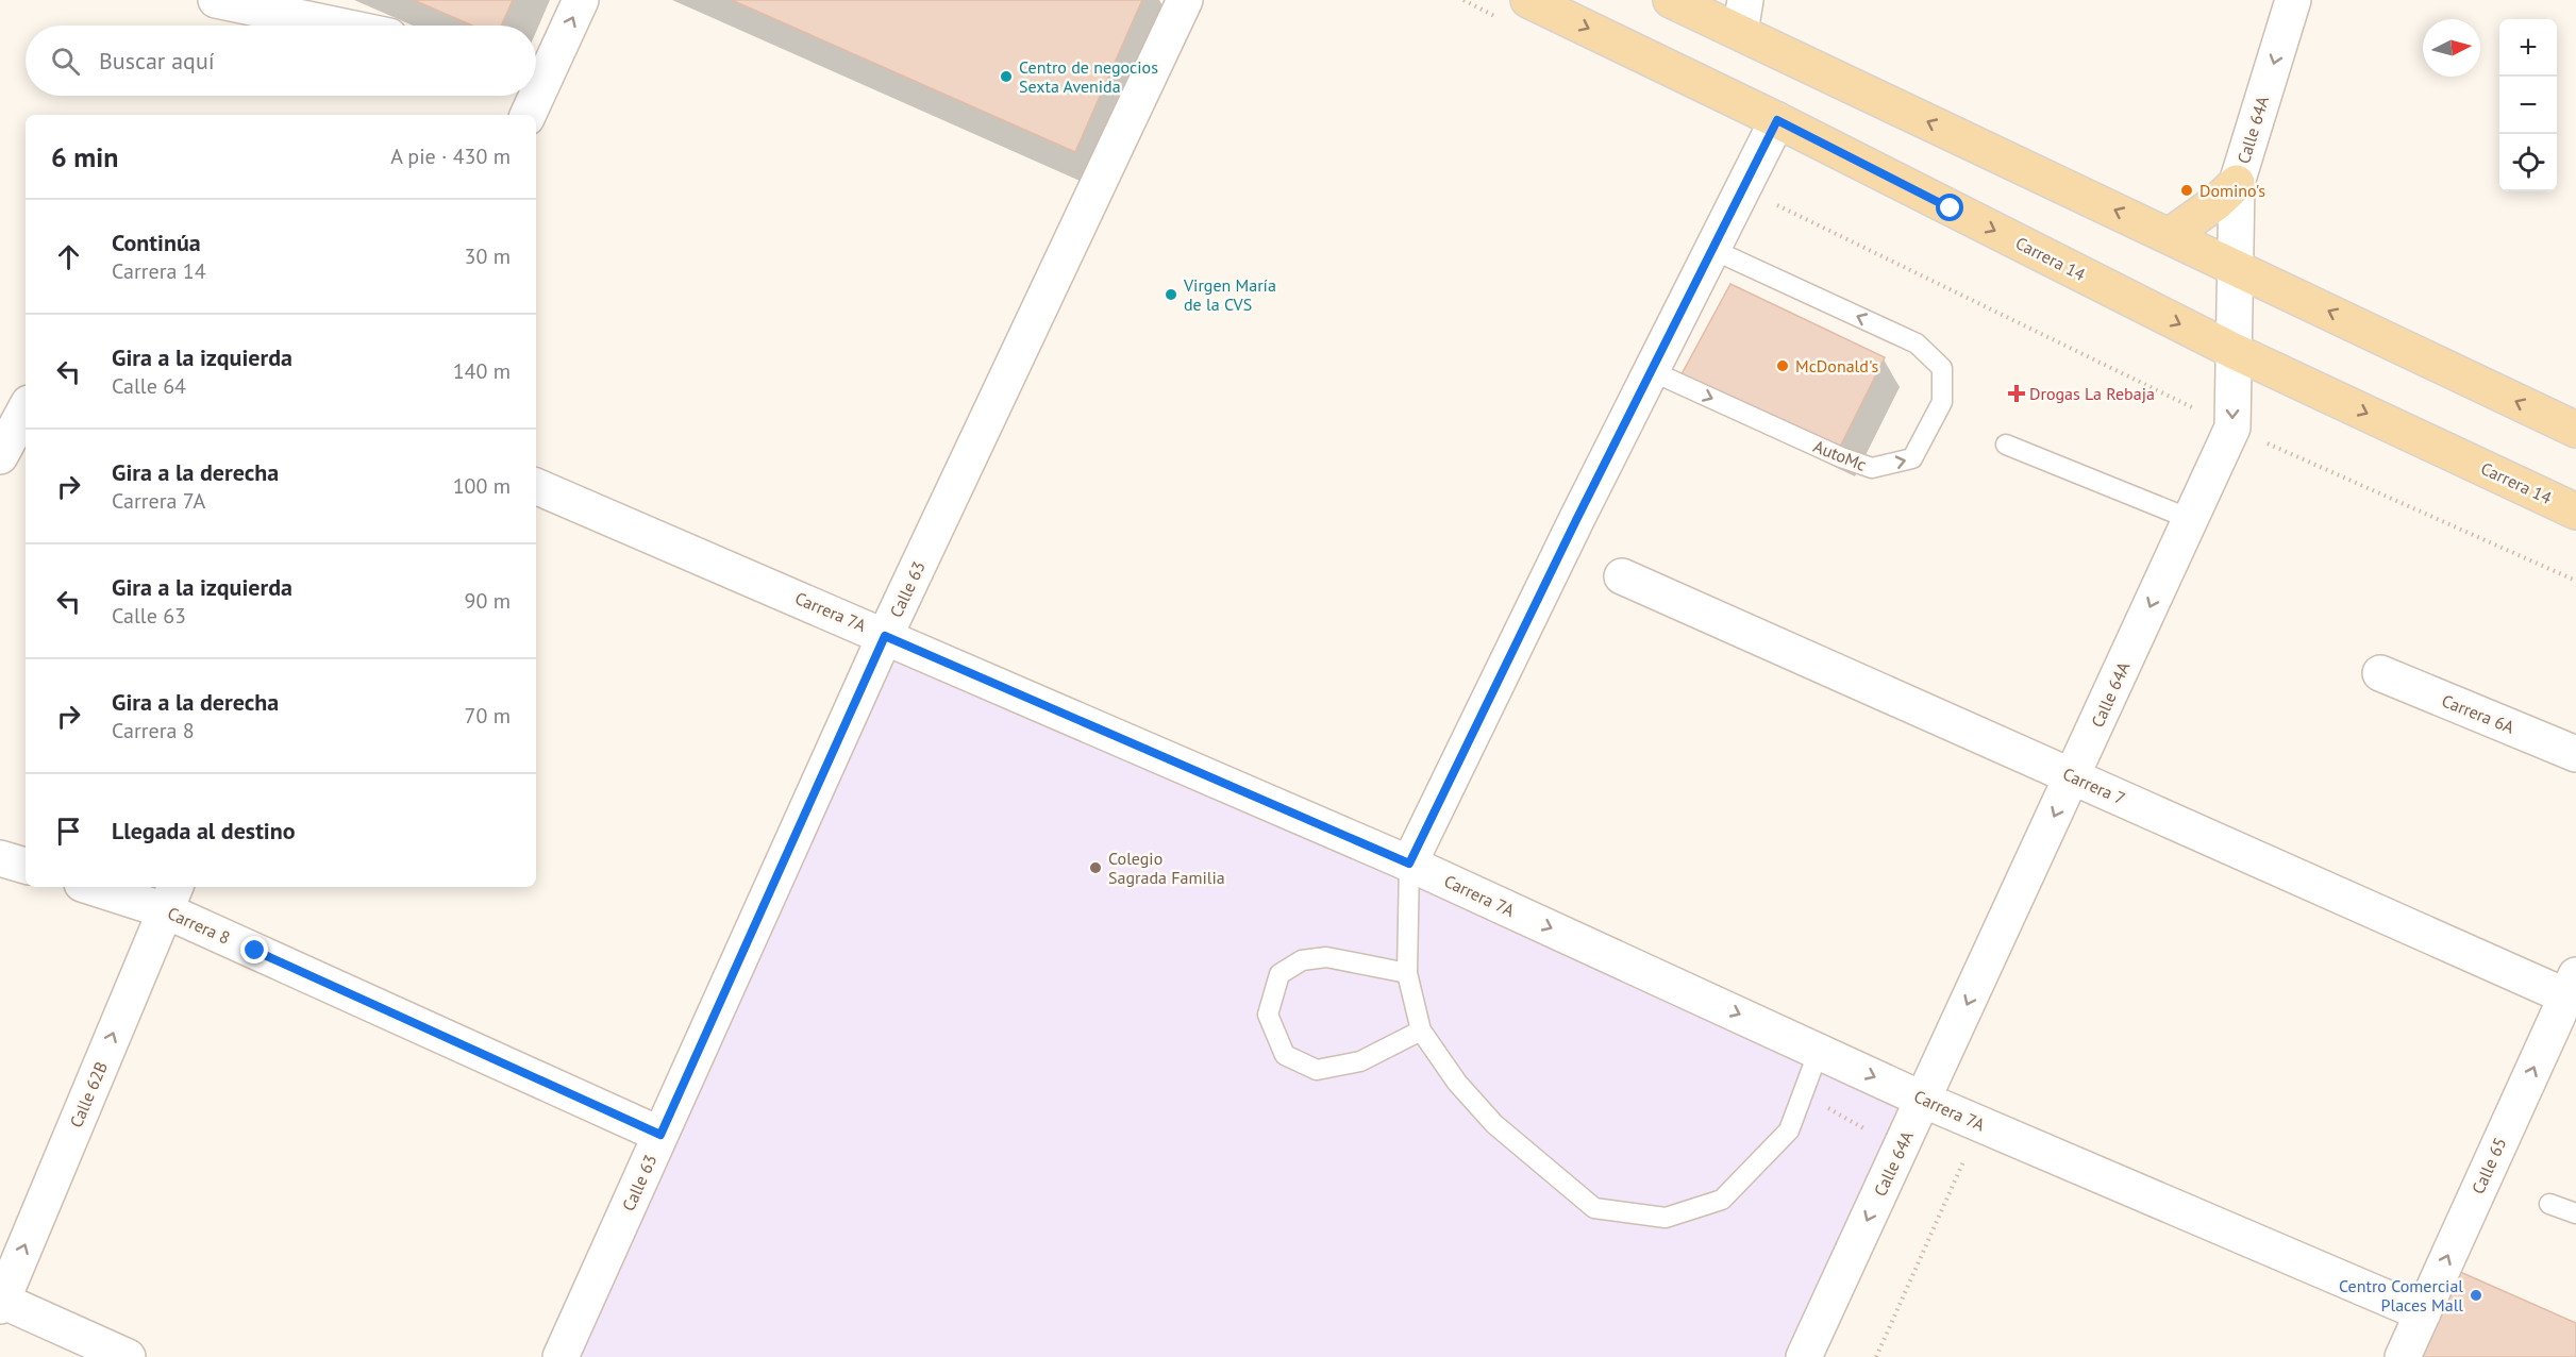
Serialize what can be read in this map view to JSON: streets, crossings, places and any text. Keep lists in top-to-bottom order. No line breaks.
{"streets":{"main road":["Carrera 14"],"street":["Calle 64A","Calle 63","Carrera 7A","Carrera 6A","Carrera 7","Carrera 8","Calle 62B","Calle 65"],"lane":["AutoMc"]},"crossings":[["Calle 64A","Carrera 14"],["Calle 64A","Carrera 7A"],["Calle 64A","Carrera 7"],["Calle 63","Carrera 7A"],["Calle 63","Carrera 8"],["Carrera 7A","Calle 65"],["Carrera 7","Calle 65"],["Carrera 8","Calle 62B"]],"one_way":["Calle 64A","Calle 62B","Calle 65"],"places":{"other":["Centro de negocios Sexta Avenida","Domino's","Virgen María de la CVS","McDonald's","Colegio Sagrada Familia","Centro Comercial Places Mall"],"health":["Drogas La Rebaja"]},"north":"right","page":{"map_buttons":["+","−"],"search":"Buscar aquí","heading":["6 min","A pie · 430 m"],"list":[["Continúa","Carrera 14","30 m"],["Gira a la izquierda","Calle 64","140 m"],["Gira a la derecha","Carrera 7A","100 m"],["Gira a la izquierda","Calle 63","90 m"],["Gira a la derecha","Carrera 8","70 m"],"Llegada al destino"]}}
